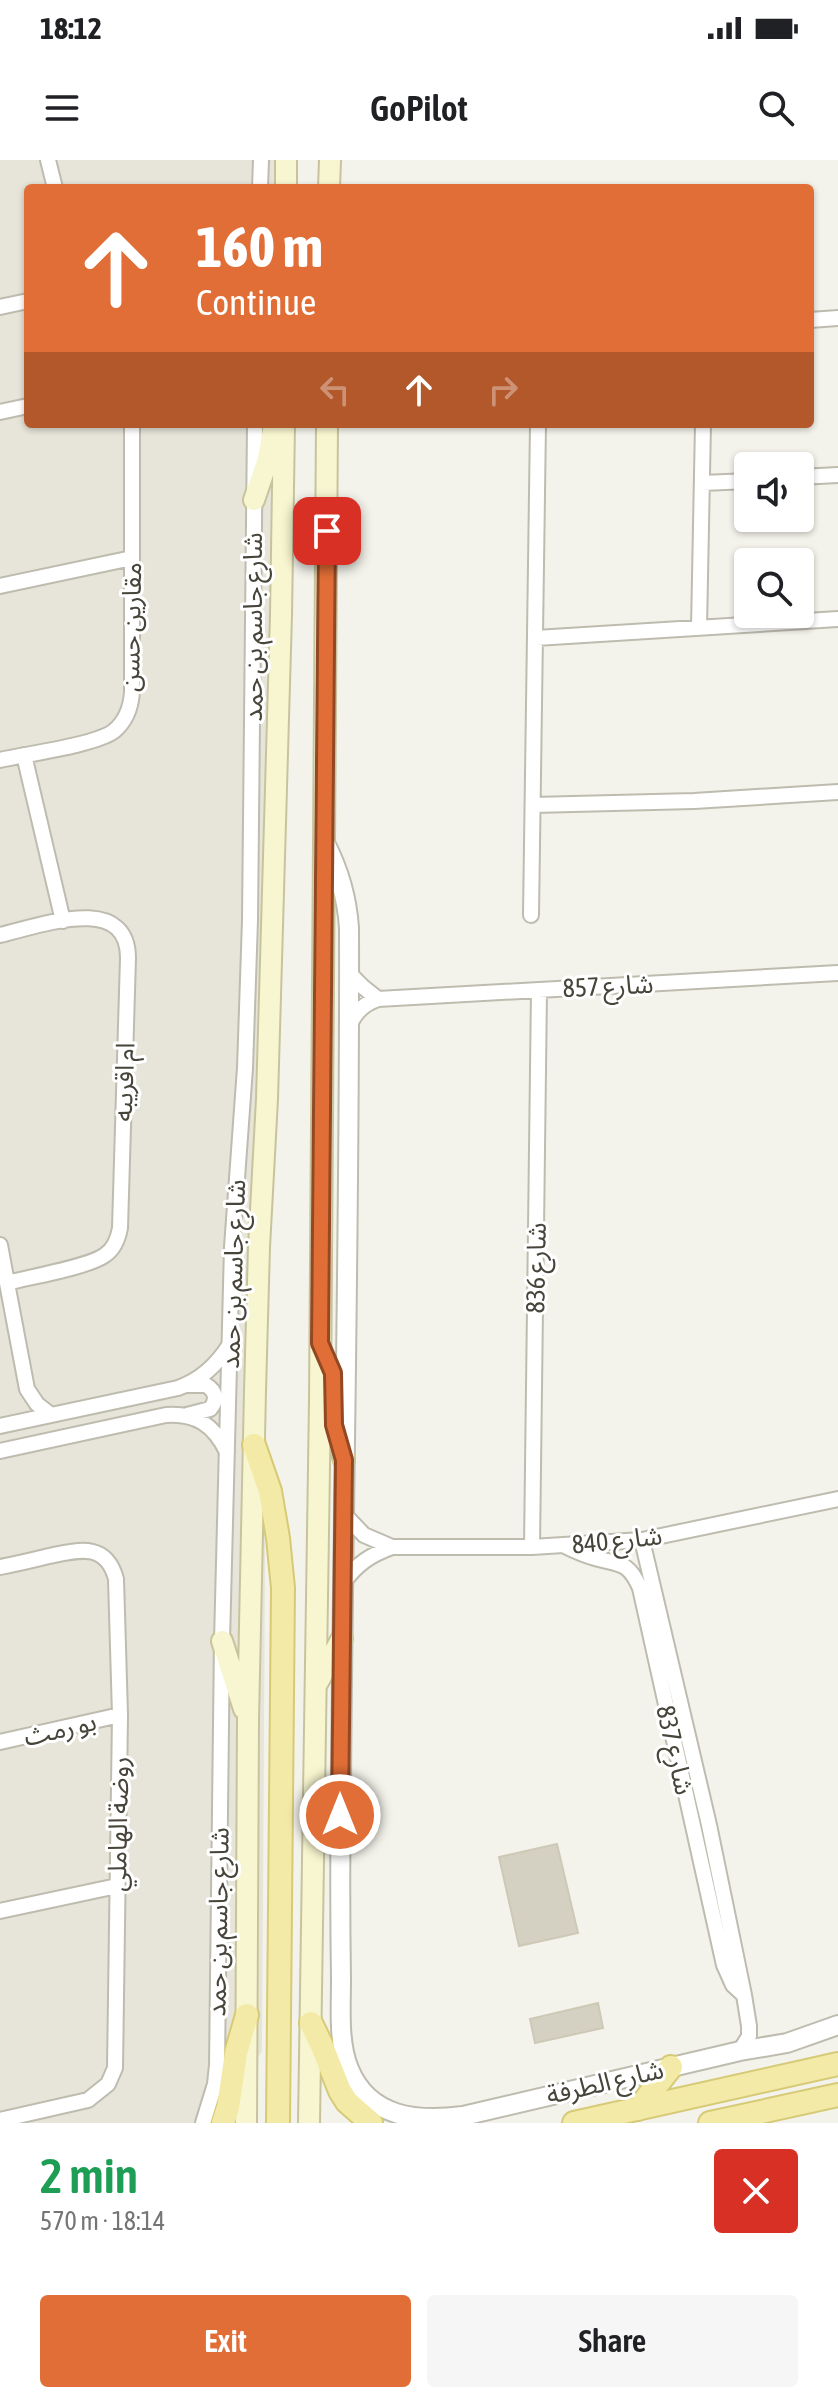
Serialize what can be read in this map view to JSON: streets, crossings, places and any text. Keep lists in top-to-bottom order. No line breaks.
{"streets":{"main road":["شارع جاسم بن حمد","شارع الطرفة"],"street":["مقارين حسن","شارع 857","ام اقريبه","شارع 836","شارع 840","بو رمث","شارع 837","روضة الهاملي"]},"crossings":[["شارع 857","شارع 836"],["شارع 836","شارع 840"],["شارع 840","شارع 837"],["بو رمث","روضة الهاملي"],["شارع 837","شارع الطرفة"]],"page":{"status":"18:12","header":"GoPilot","turn":["160 m","Continue"],"heading":["2 min","570 m · 18:14"],"buttons":["Exit","Share"]}}
